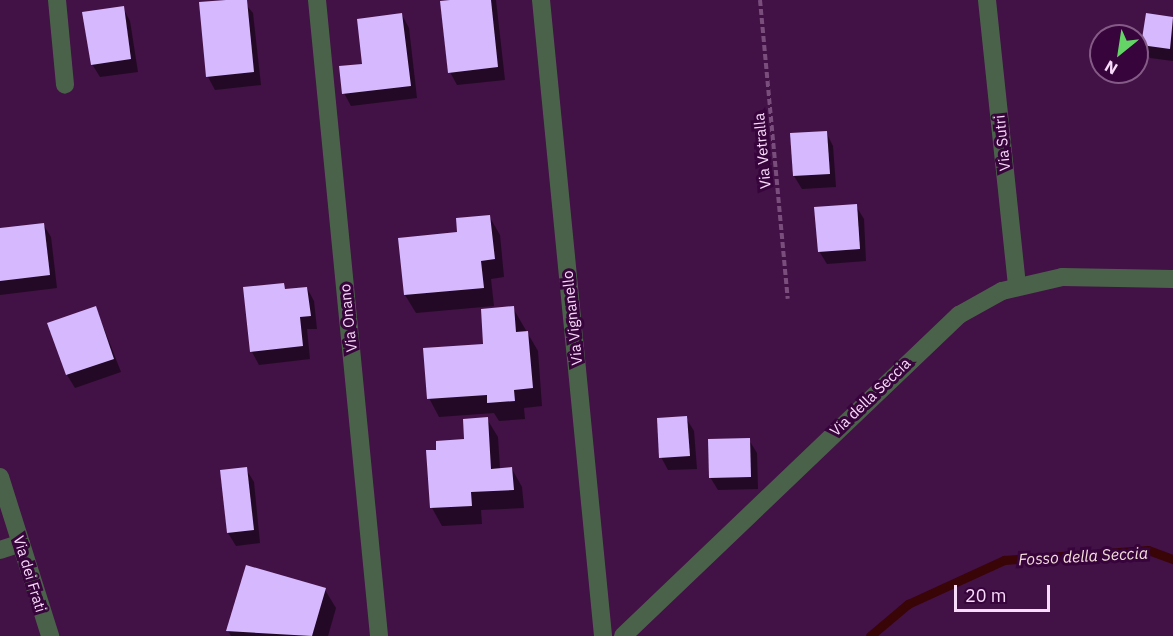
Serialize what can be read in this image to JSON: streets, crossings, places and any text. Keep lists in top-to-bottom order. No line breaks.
{"streets":{"street":["Via Sutri","Via Onano","Via Vignanello","Via della Seccia","Via dei Frati"],"path":["Via Vetralla"]},"crossings":[["Via Sutri","Via della Seccia"]],"water":["Fosso della Seccia"],"scale_bar":"20 m","north":"bottom left"}
